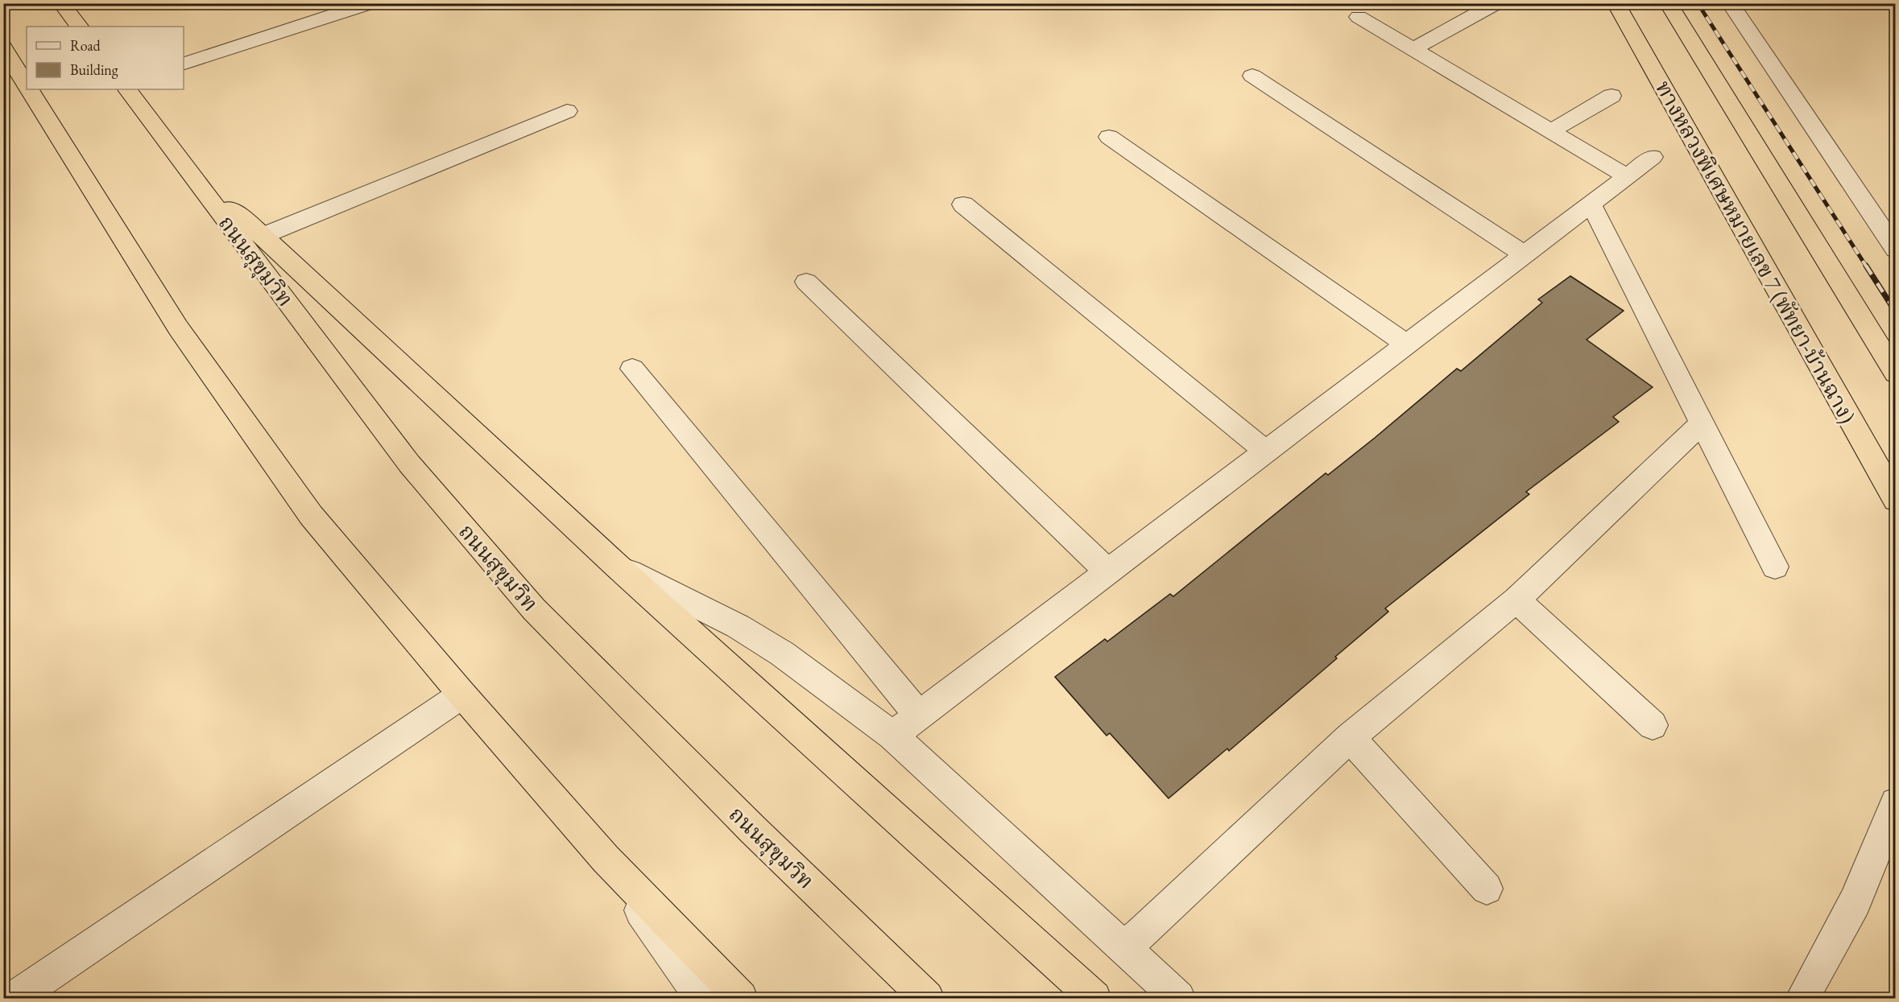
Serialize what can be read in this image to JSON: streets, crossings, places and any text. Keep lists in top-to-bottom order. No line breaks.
{"streets":{"highway":["ทางหลวงพิเศษหมายเลข 7 (พัทยา-บ้านฉาง)","ถนนสุขุมวิท"]},"legend":["Road","Building"]}
